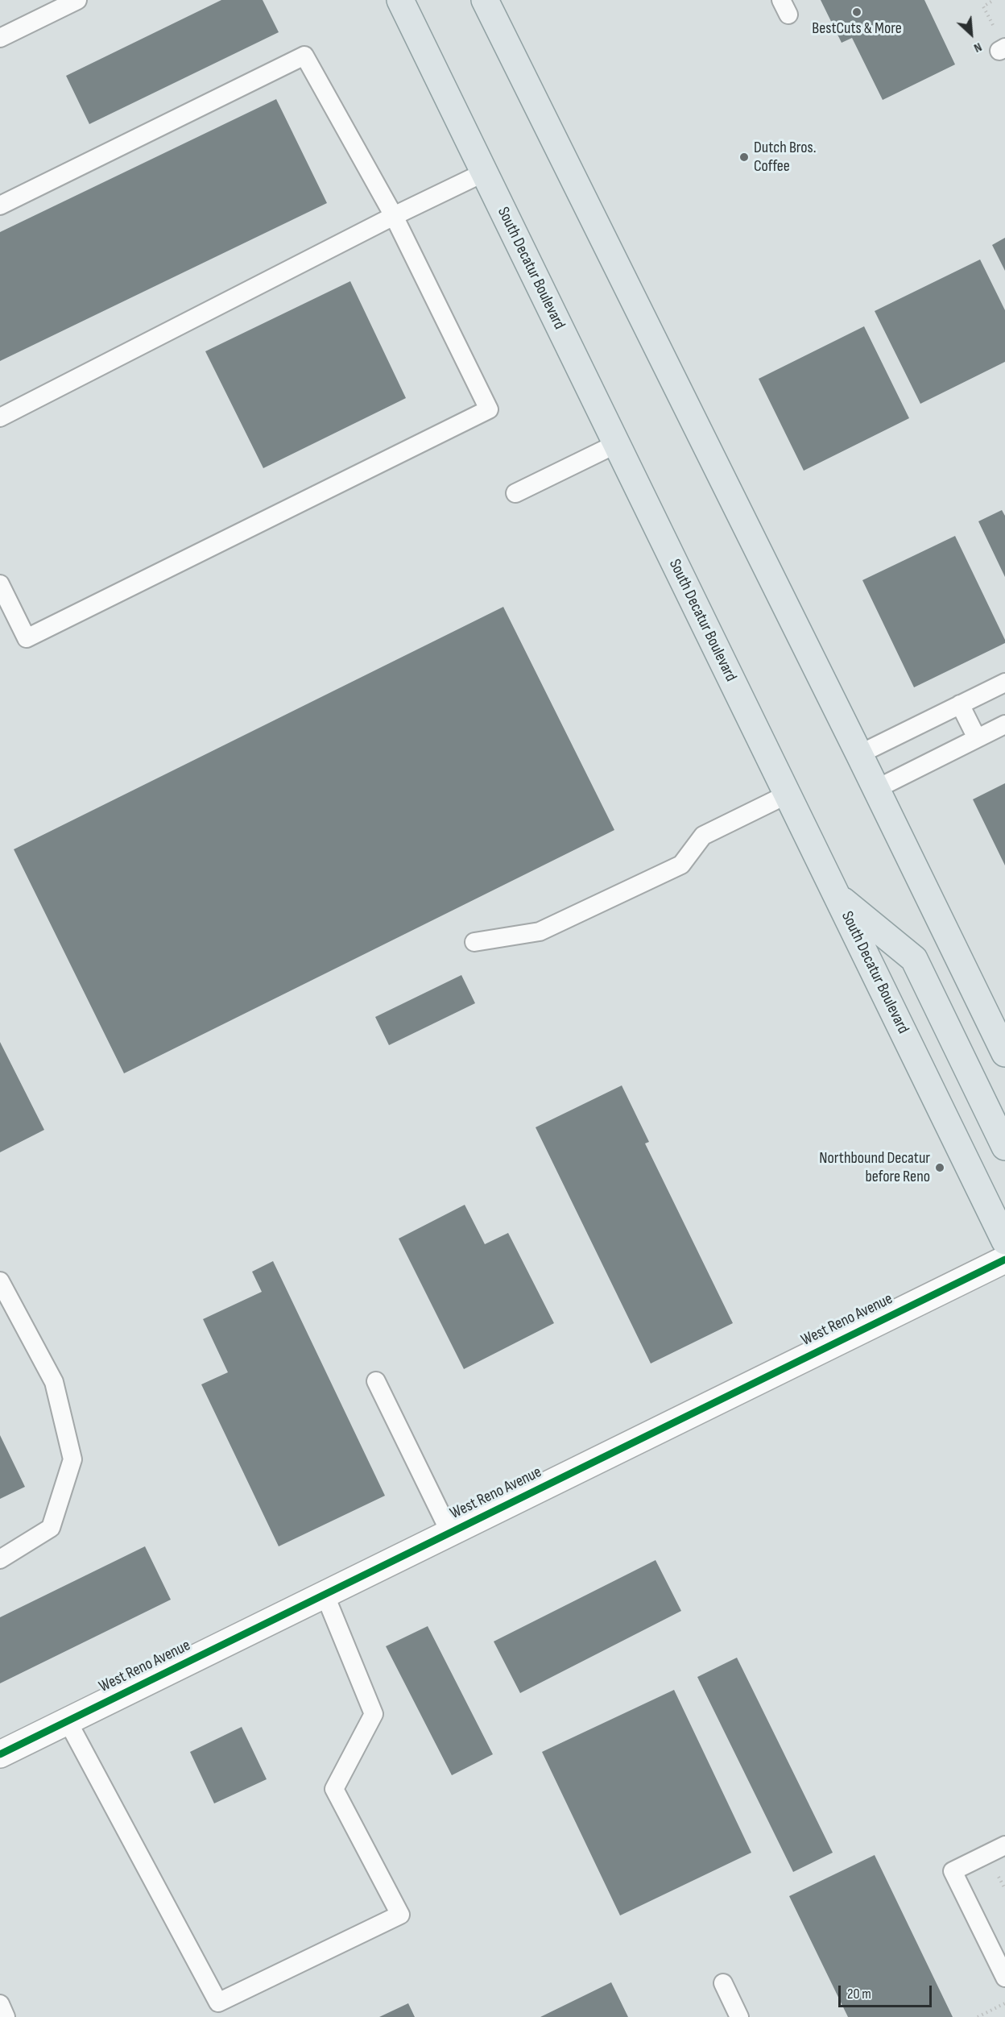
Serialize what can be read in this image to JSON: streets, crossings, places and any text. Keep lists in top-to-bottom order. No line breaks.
{"streets":{"main road":["South Decatur Boulevard"],"street":["West Reno Avenue"]},"places":["BestCuts & More","Dutch Bros. Coffee","Northbound Decatur before Reno"],"scale_bar":"20 m","north":"bottom right"}
